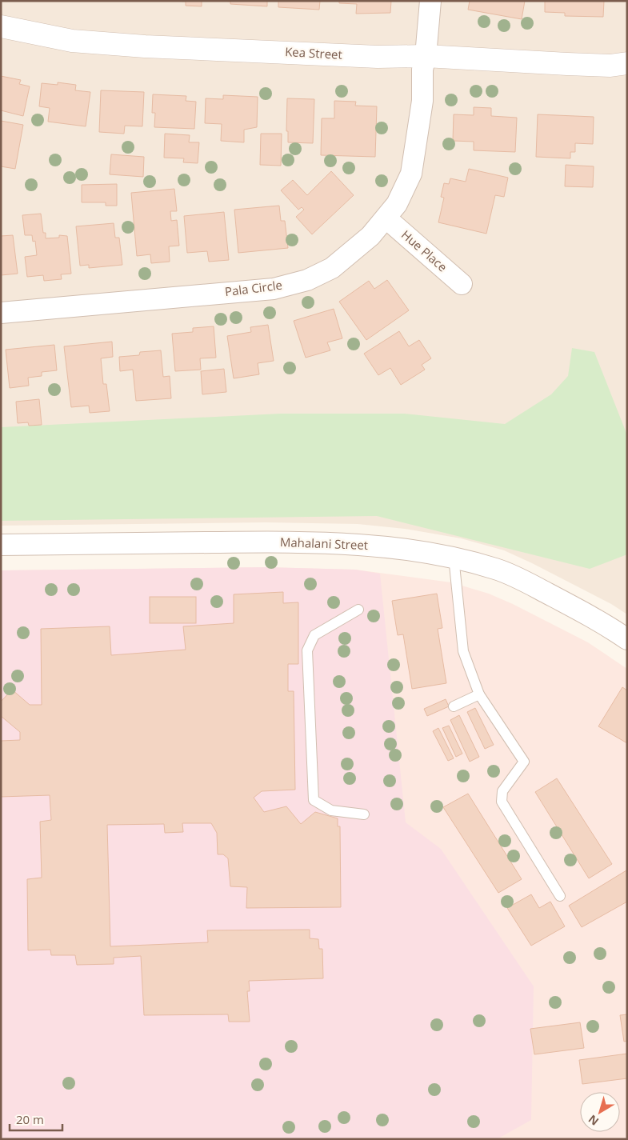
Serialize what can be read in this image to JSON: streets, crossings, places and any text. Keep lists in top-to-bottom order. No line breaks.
{"streets":{"street":["Kea Street","Hue Place","Pala Circle","Mahalani Street"]},"crossings":[["Kea Street","Pala Circle"],["Hue Place","Pala Circle"]],"scale_bar":"20 m","north":"bottom left"}
